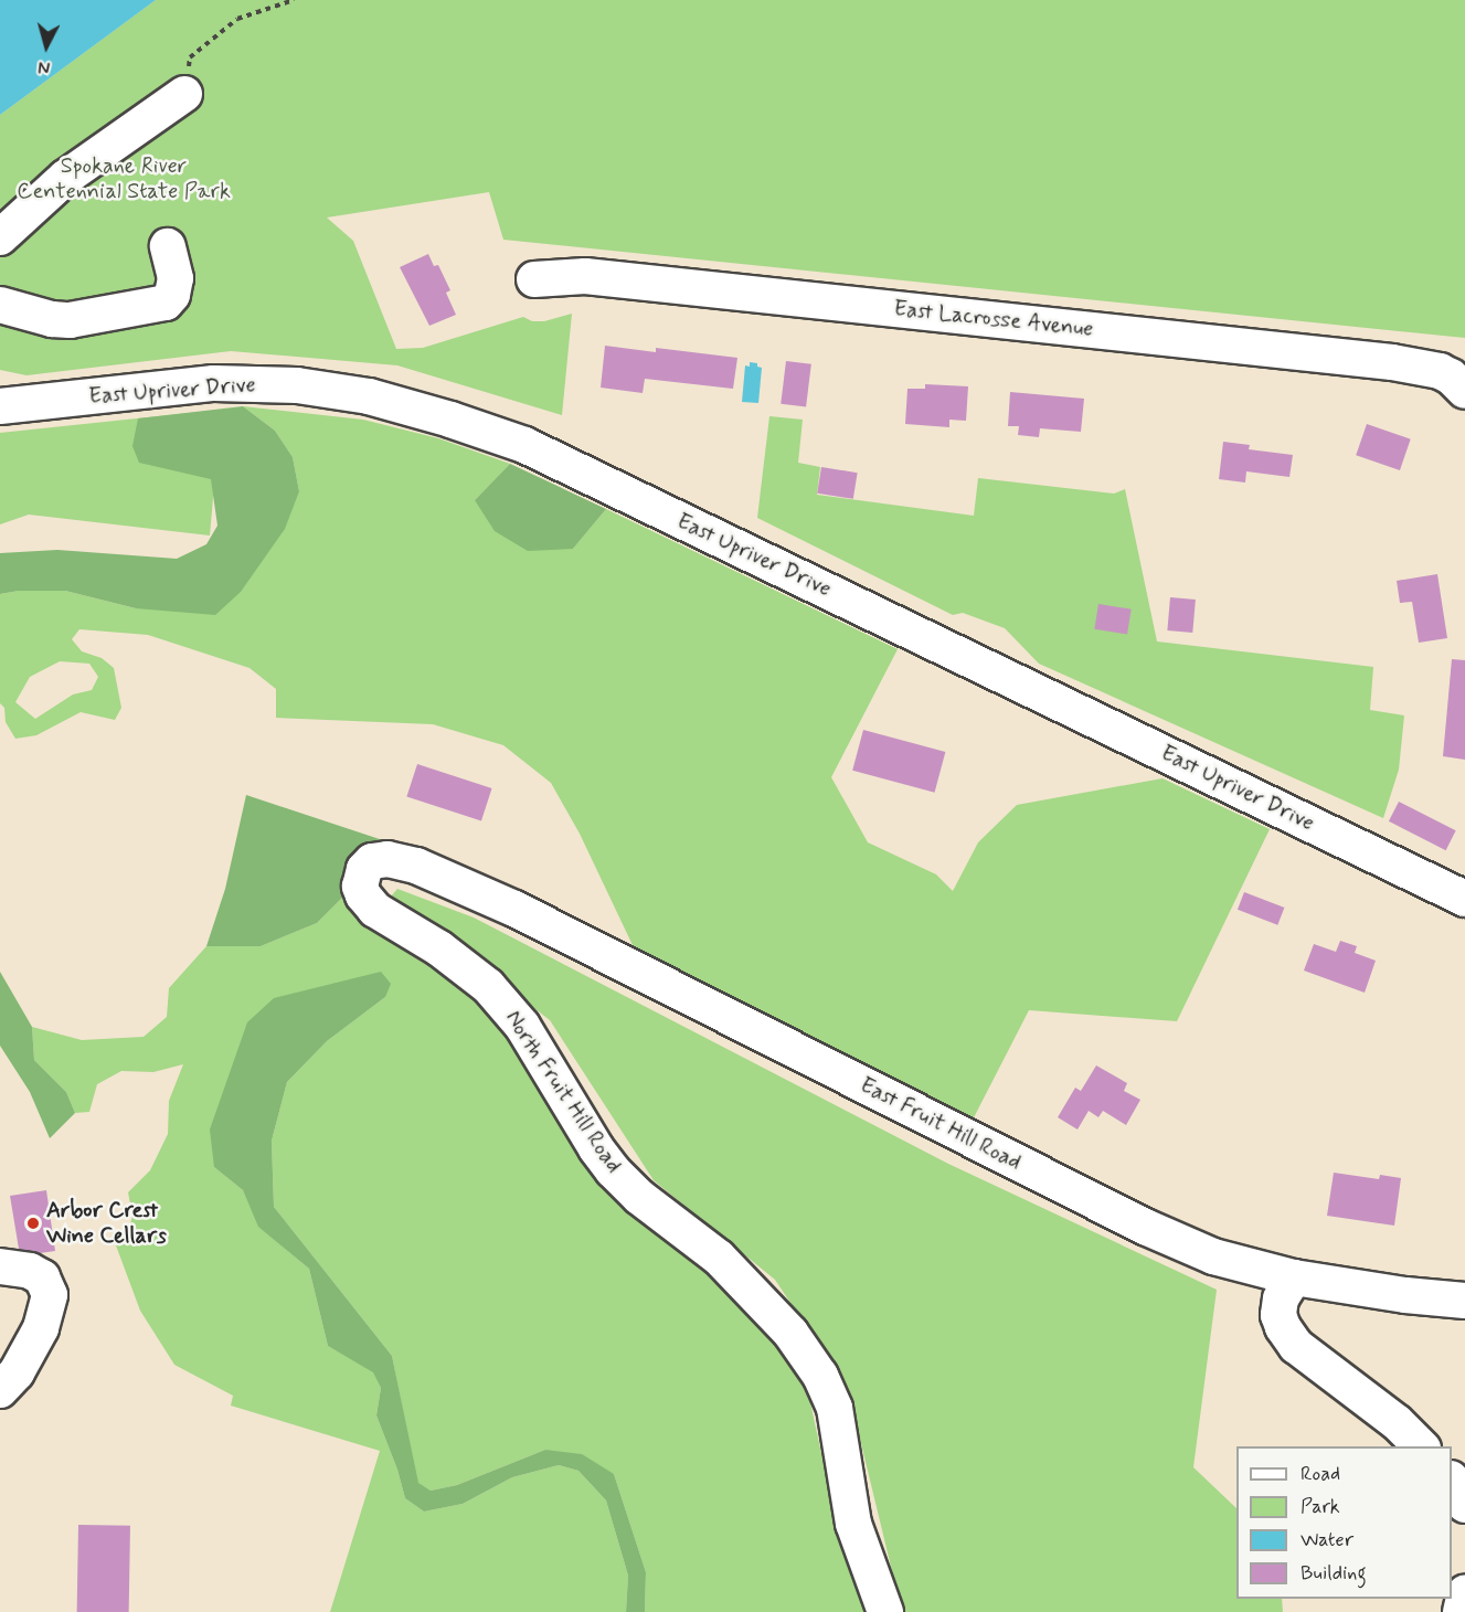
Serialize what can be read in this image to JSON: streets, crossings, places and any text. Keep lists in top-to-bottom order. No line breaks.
{"streets":{"street":["East Lacrosse Avenue","East Upriver Drive","North Fruit Hill Road","East Fruit Hill Road"]},"crossings":[["North Fruit Hill Road","East Fruit Hill Road"]],"parks":["Spokane River Centennial State Park"],"places":["Arbor Crest Wine Cellars"],"legend":["Road","Park","Water","Building"],"north":"bottom"}
